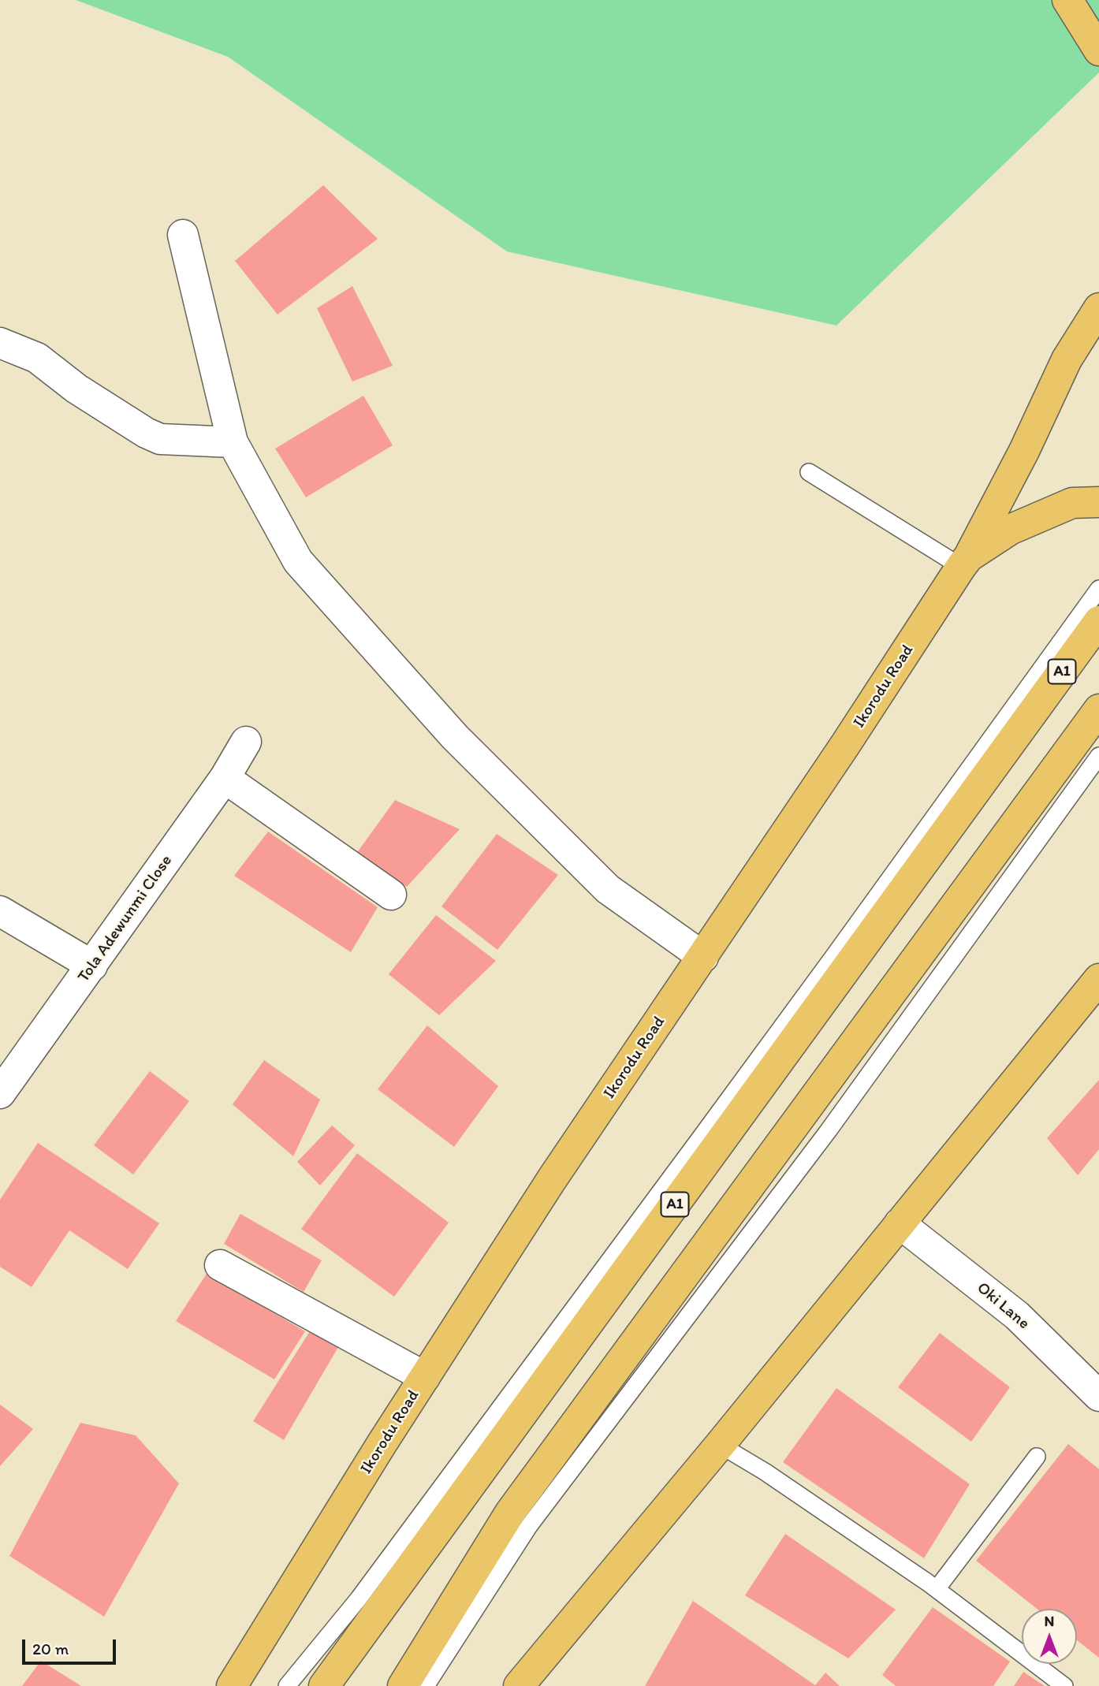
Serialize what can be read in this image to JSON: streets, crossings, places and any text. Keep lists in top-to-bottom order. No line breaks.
{"streets":{"main road":["A1","Ikorodu Road"],"street":["Tola Adewunmi Close","Oki Lane"]},"scale_bar":"20 m","north":"top"}
